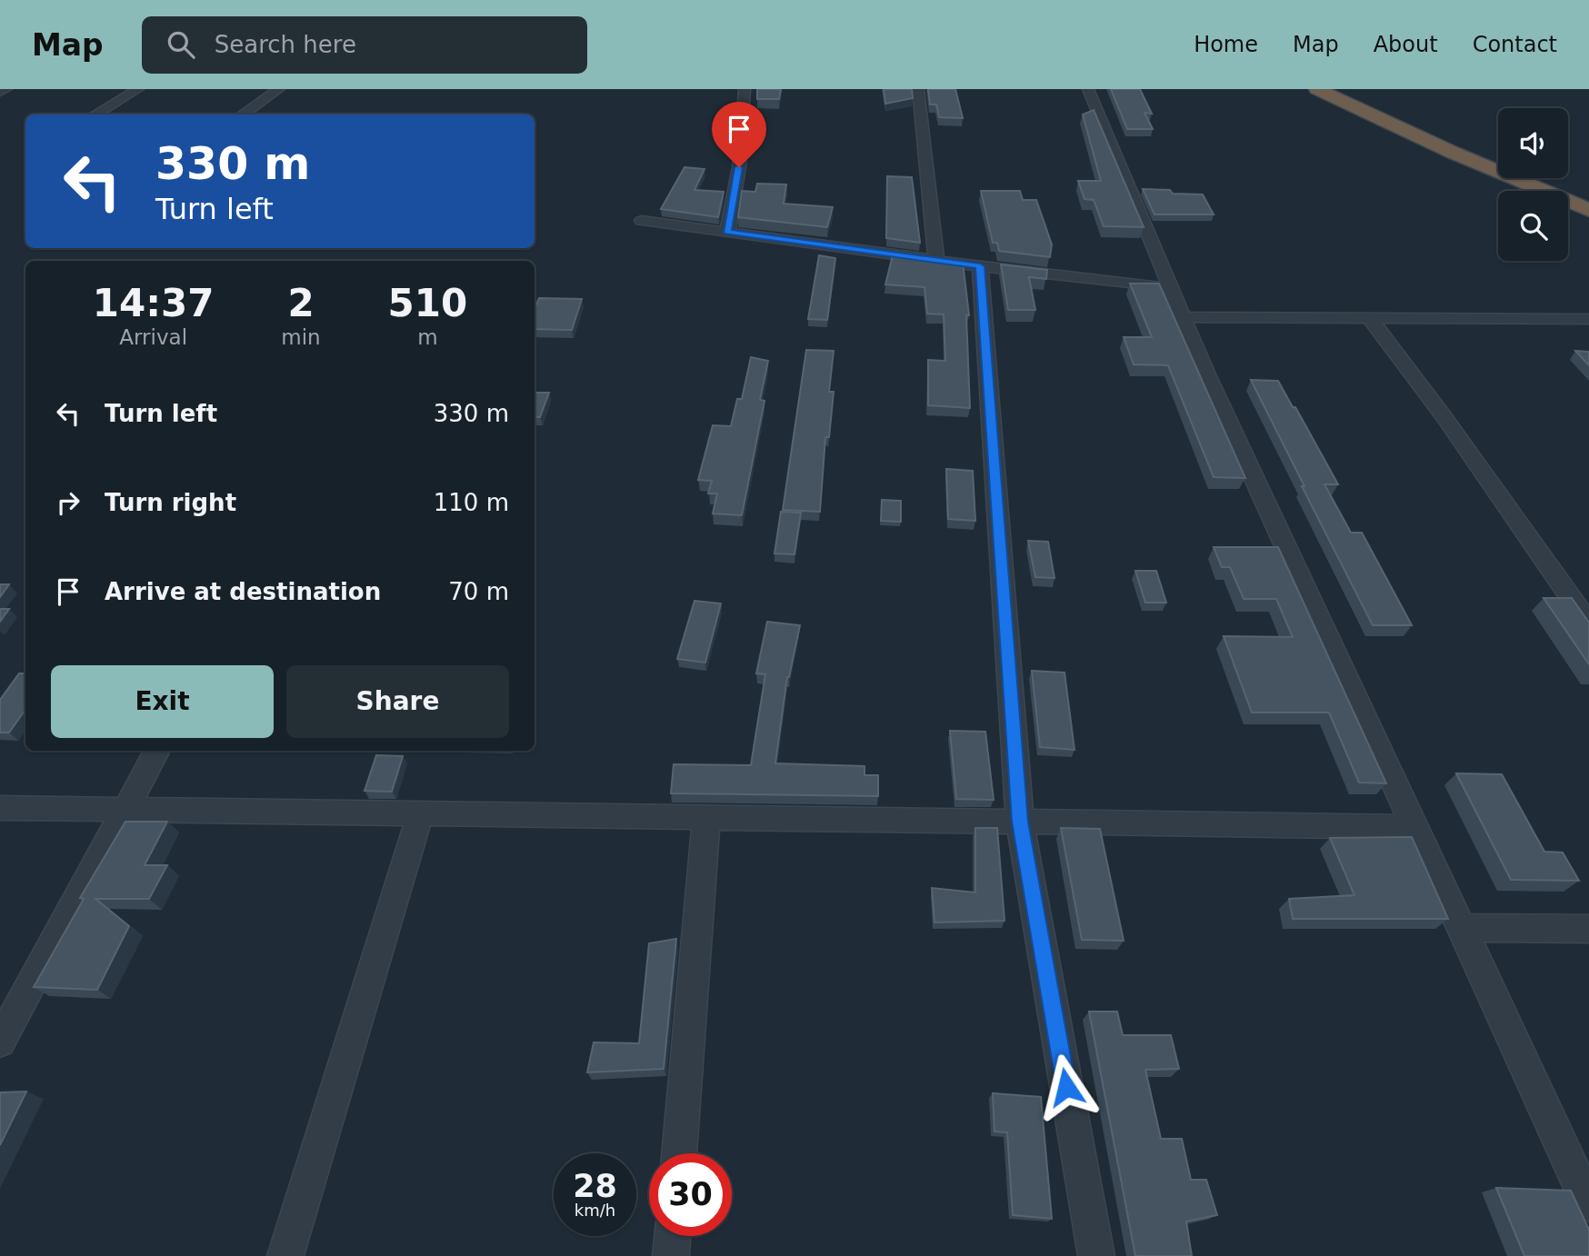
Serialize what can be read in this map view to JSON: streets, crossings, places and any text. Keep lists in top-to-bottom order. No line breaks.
{"page":{"header":"Map","search":"Search here","nav":["Home","Map","About","Contact"],"turn":["330 m","Turn left"],"eta":["14:37","Arrival","2","min","510","m"],"list":[{"name":"Turn left","value":"330 m"},{"name":"Turn right","value":"110 m"},{"name":"Arrive at destination","value":"70 m"}],"buttons":["Exit","Share"],"speed":"28 km/h","limit":"30"}}
